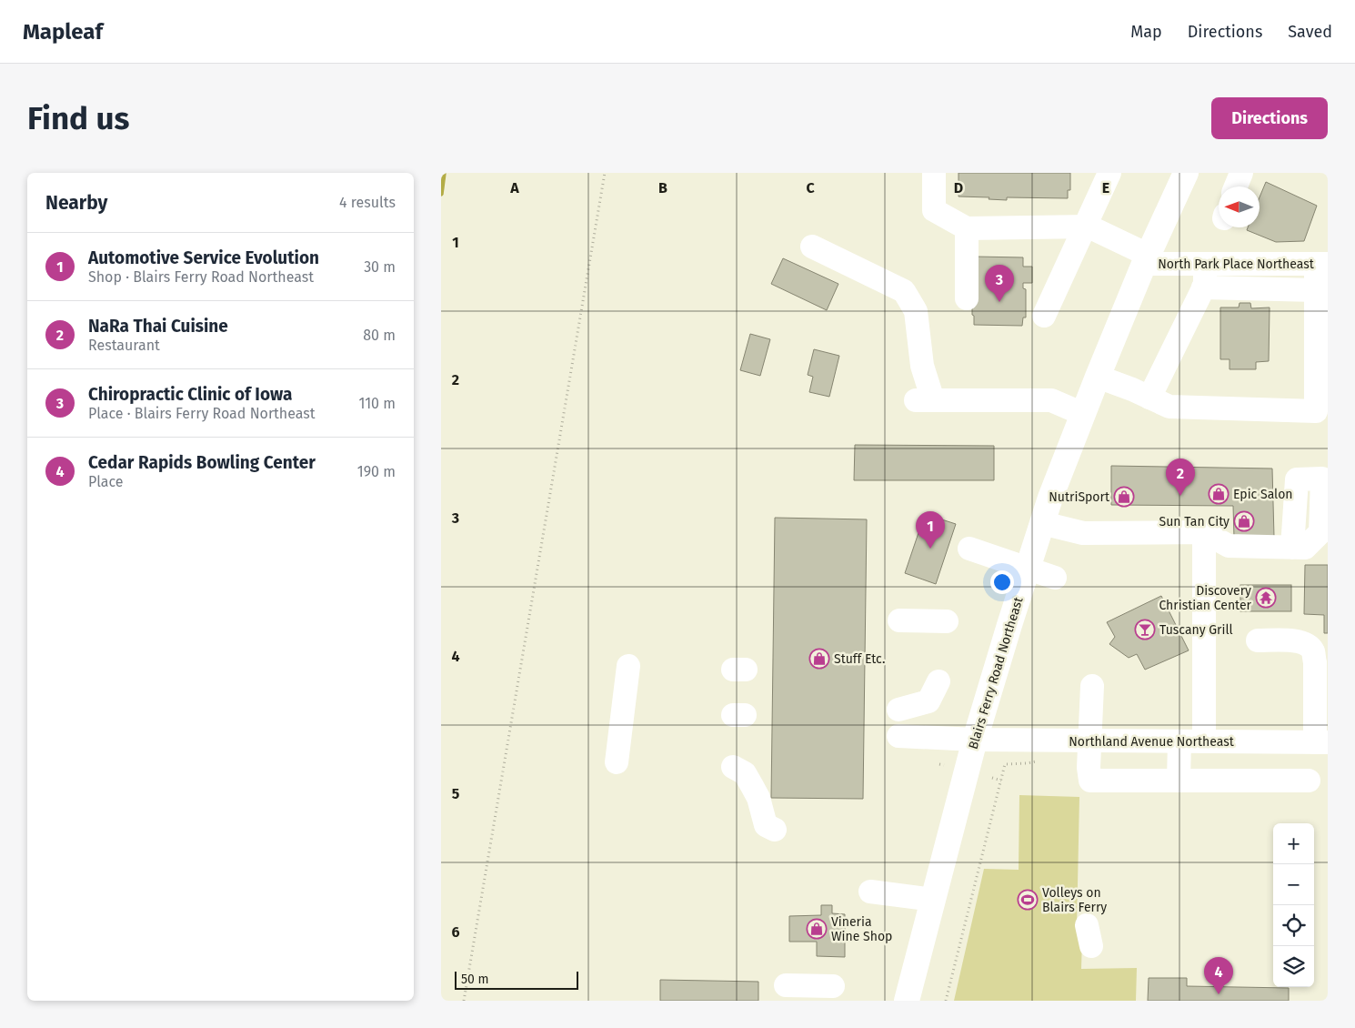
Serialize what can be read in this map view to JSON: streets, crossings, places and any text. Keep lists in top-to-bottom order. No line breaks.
{"streets":{"main road":["Blairs Ferry Road Northeast"],"street":["North Park Place Northeast","Northland Avenue Northeast"]},"crossings":[["North Park Place Northeast","Blairs Ferry Road Northeast"],["Blairs Ferry Road Northeast","Northland Avenue Northeast"]],"places":{"shop":["Epic Salon","NutriSport","Sun Tan City","Stuff Etc.","Vineria Wine Shop"],"temple":["Discovery Christian Center"],"bar":["Tuscany Grill"],"sports":["Volleys on Blairs Ferry"]},"scale_bar":"50 m","north":"left","page":{"header":"Mapleaf","nav":["Map","Directions","Saved"],"buttons":"Directions","title":"Find us","heading":["Nearby","4 results"],"list":[{"mark":"1","name":"Automotive Service Evolution","note":"Shop · Blairs Ferry Road Northeast","value":"30 m"},{"mark":"2","name":"NaRa Thai Cuisine","note":"Restaurant","value":"80 m"},{"mark":"3","name":"Chiropractic Clinic of Iowa","note":"Place · Blairs Ferry Road Northeast","value":"110 m"},{"mark":"4","name":"Cedar Rapids Bowling Center","note":"Place","value":"190 m"}],"pins":["3","2","1","4"],"map_buttons":["+","−"],"scale":"50 m"},"grid":{"columns":["A","B","C","D","E"],"rows":["1","2","3","4","5","6"]}}
